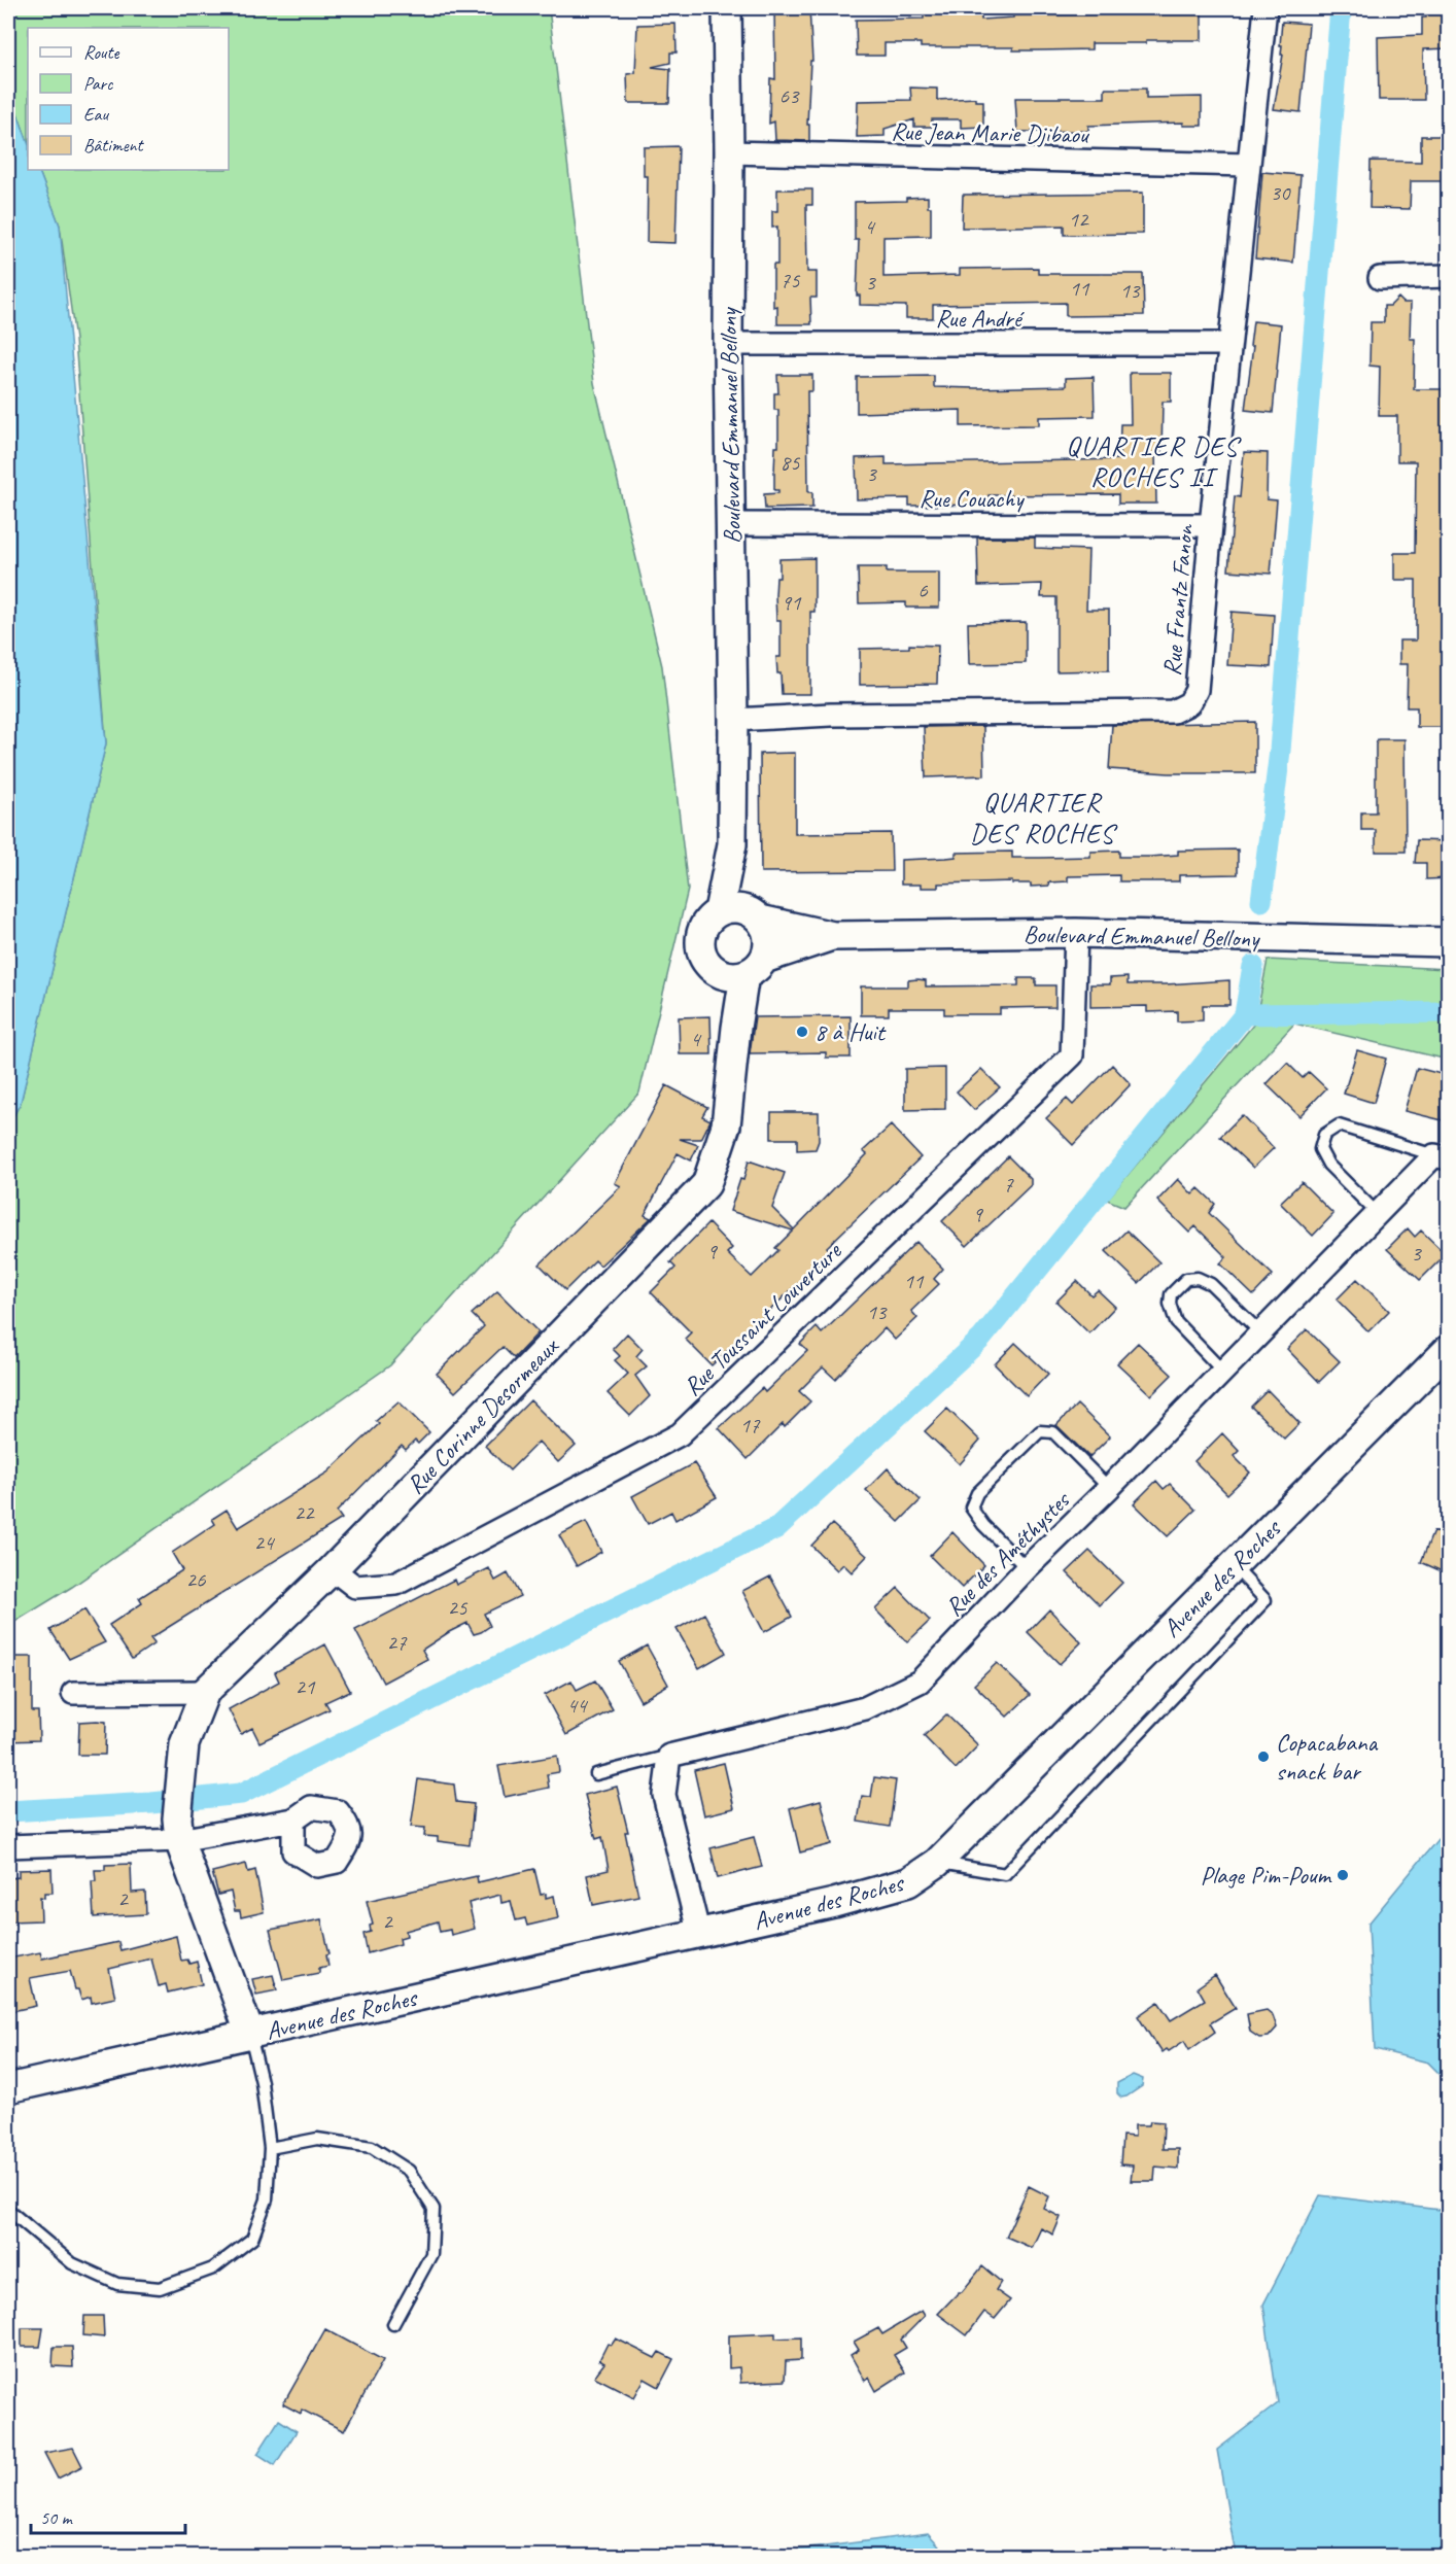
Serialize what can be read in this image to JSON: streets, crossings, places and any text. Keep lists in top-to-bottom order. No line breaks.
{"streets":{"street":["Rue Jean Marie Djibaou","Rue André","Boulevard Emmanuel Bellony","Rue Couachy","Rue Frantz Fanon","Rue Toussaint Louverture","Rue Corinne Desormeaux","Rue des Améthystes","Avenue des Roches"]},"crossings":[["Rue Jean Marie Djibaou","Boulevard Emmanuel Bellony"],["Rue Jean Marie Djibaou","Rue Frantz Fanon"],["Rue André","Boulevard Emmanuel Bellony"],["Rue André","Rue Frantz Fanon"],["Boulevard Emmanuel Bellony","Rue Couachy"],["Boulevard Emmanuel Bellony","Rue Frantz Fanon"],["Boulevard Emmanuel Bellony","Rue Toussaint Louverture"],["Boulevard Emmanuel Bellony","Rue Corinne Desormeaux"],["Rue Couachy","Rue Frantz Fanon"],["Rue Toussaint Louverture","Rue Corinne Desormeaux"]],"districts":["QUARTIER DES ROCHES II","QUARTIER DES ROCHES"],"places":["8 à Huit","Copacabana snack bar","Plage Pim-Poum"],"house_numbers":["63","30","12","4","75","3","11","13","85","3","6","91","4","7","9","9","3","11","13","17","22","24","26","25","27","21","44","2","2"],"legend":["Route","Parc","Eau","Bâtiment"],"scale_bar":"50 m"}
